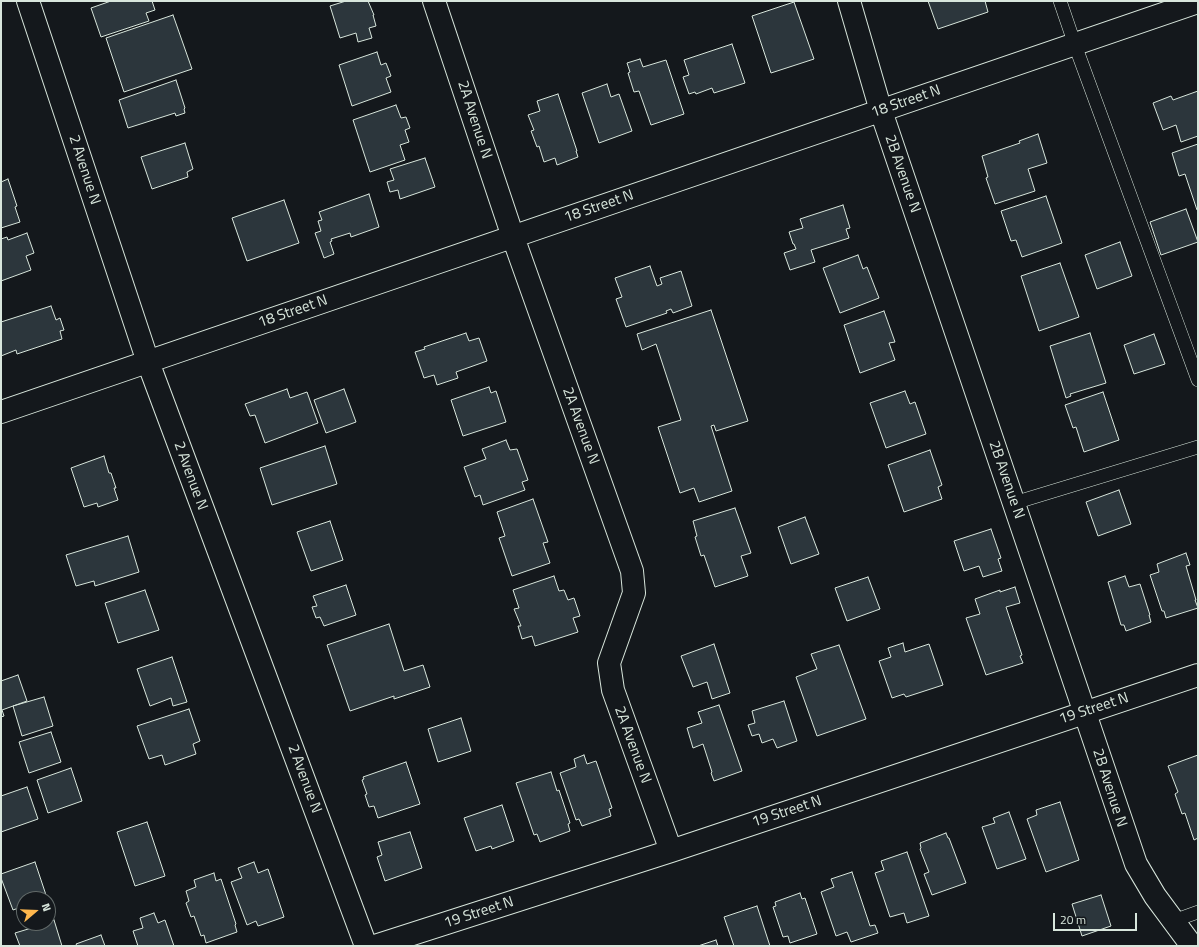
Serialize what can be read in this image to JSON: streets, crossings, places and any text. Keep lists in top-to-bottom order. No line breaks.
{"streets":{"street":["18 Street N","2A Avenue N","2 Avenue N","2B Avenue N","19 Street N"]},"crossings":[["18 Street N","2A Avenue N"],["18 Street N","2 Avenue N"],["18 Street N","2B Avenue N"],["2A Avenue N","19 Street N"],["2B Avenue N","19 Street N"]],"scale_bar":"20 m","north":"right"}
